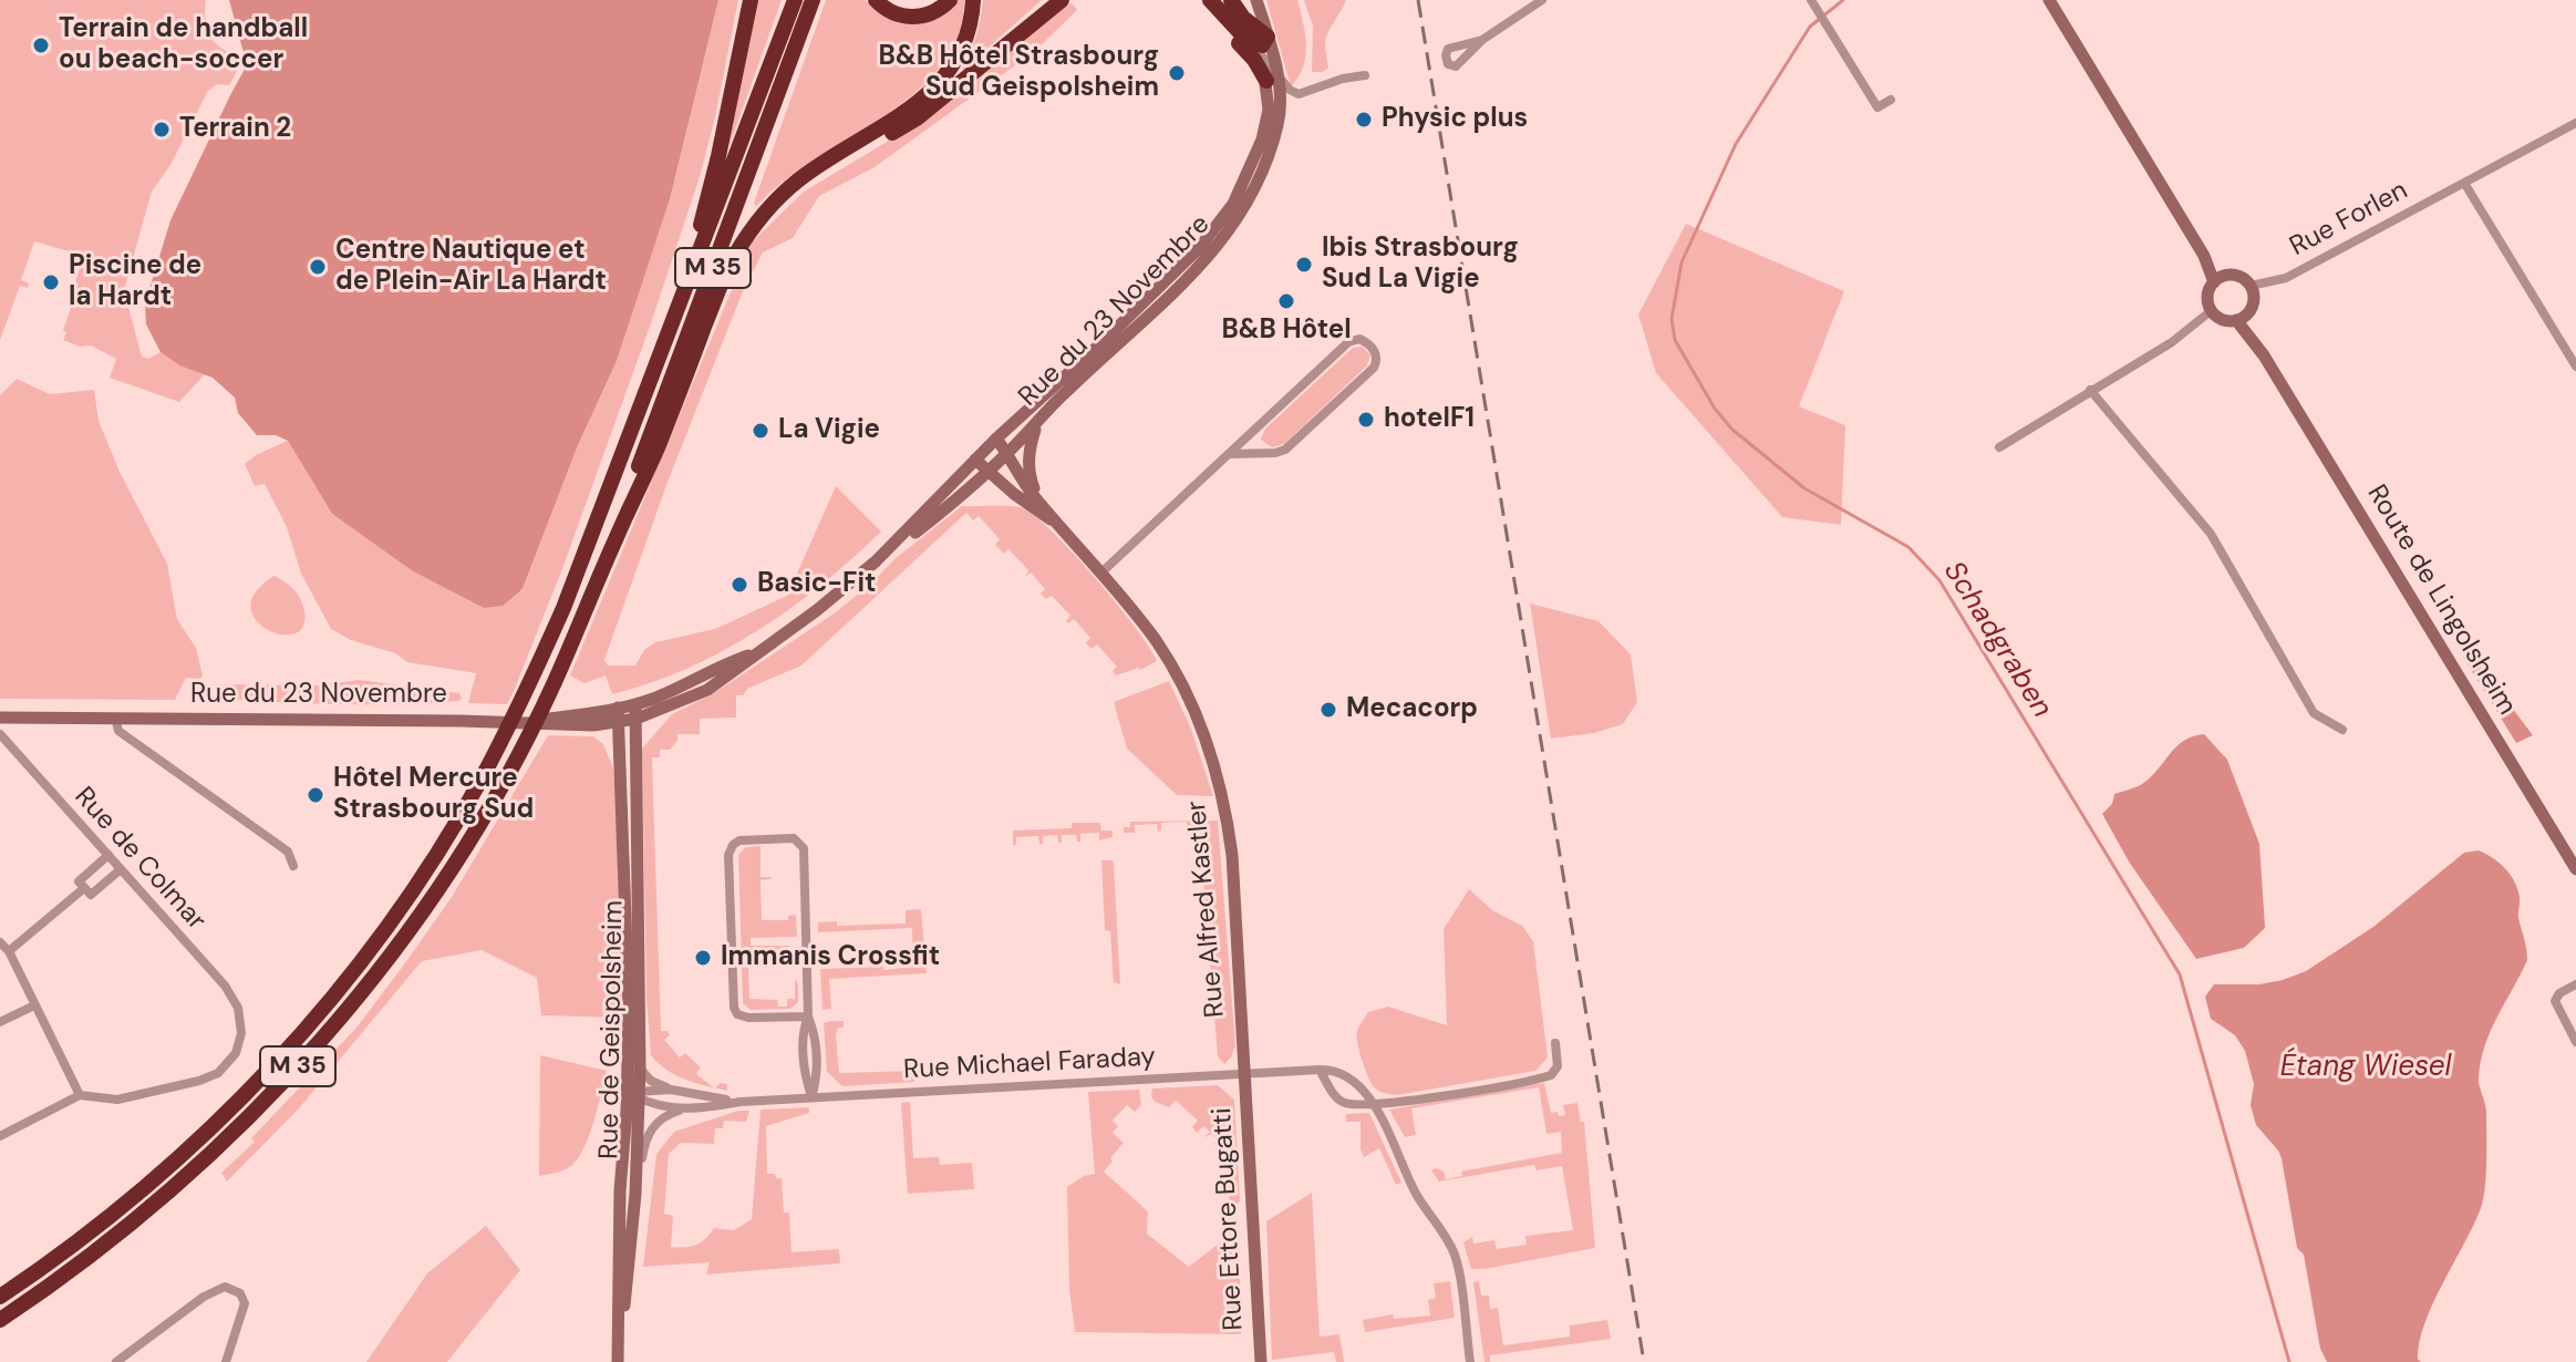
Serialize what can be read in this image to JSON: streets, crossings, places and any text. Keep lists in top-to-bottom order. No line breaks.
{"streets":{"highway":["M 35"],"main road":["Rue du 23 Novembre","Route de Lingolsheim","Rue Alfred Kastler","Rue de Geispolsheim","Rue Ettore Bugatti"],"street":["Rue Forlen","Rue de Colmar","Rue Michael Faraday"]},"crossings":[["Rue Forlen","Route de Lingolsheim"],["Rue du 23 Novembre","Rue Alfred Kastler"],["Rue du 23 Novembre","Rue de Geispolsheim"],["Rue Alfred Kastler","Rue Michael Faraday"],["Rue Alfred Kastler","Rue Ettore Bugatti"],["Rue de Geispolsheim","Rue Michael Faraday"],["Rue Michael Faraday","Rue Ettore Bugatti"]],"water":["Schadgraben","Étang Wiesel"],"places":["Terrain de handball ou beach-soccer","B&B Hôtel Strasbourg Sud Geispolsheim","Physic plus","Terrain 2","Ibis Strasbourg Sud La Vigie","Centre Nautique et de Plein-Air La Hardt","Piscine de la Hardt","B&B Hôtel","hotelF1","La Vigie","Basic-Fit","Mecacorp","Hôtel Mercure Strasbourg Sud","Immanis Crossfit"]}
